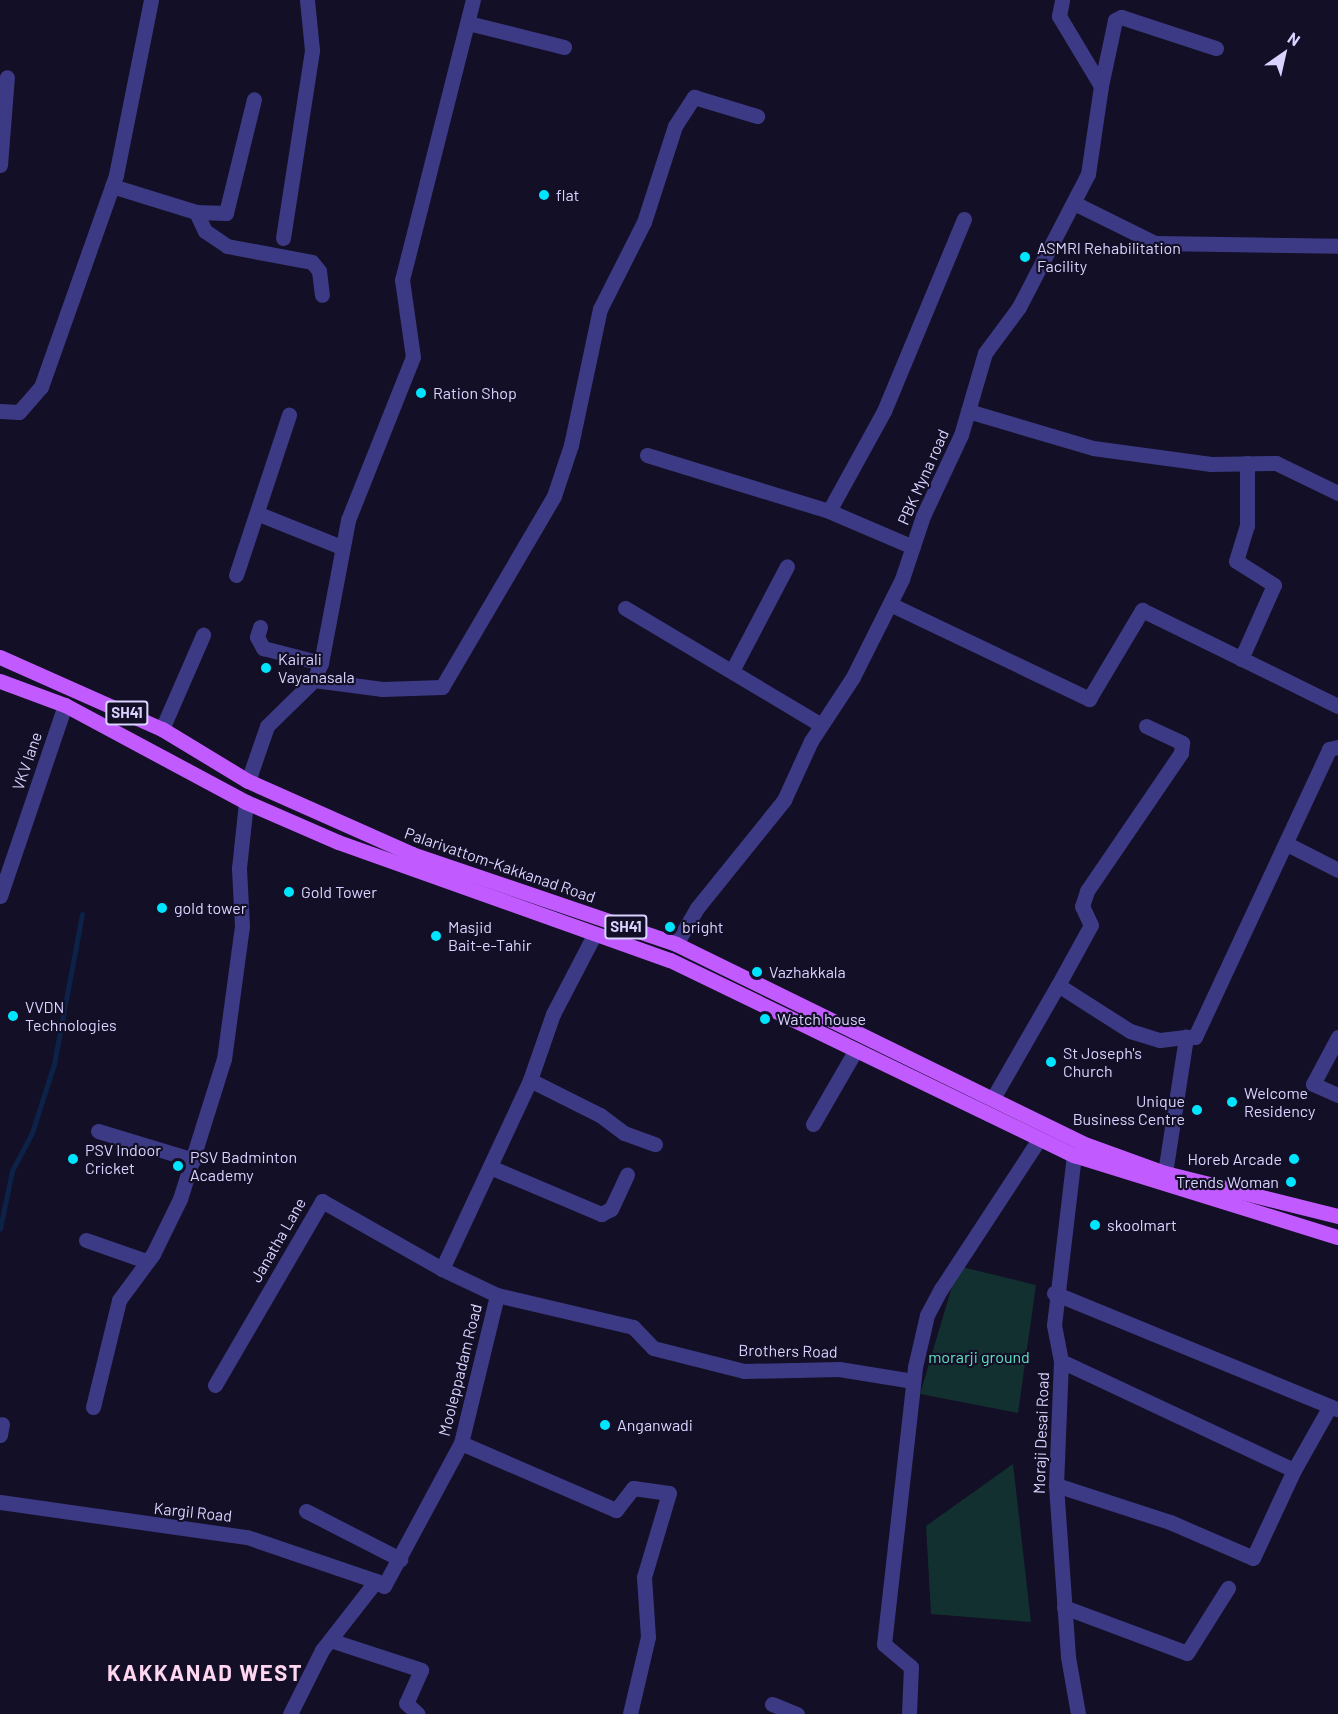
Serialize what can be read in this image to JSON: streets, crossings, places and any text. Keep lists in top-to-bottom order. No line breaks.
{"streets":{"main road":["SH41","Palarivattom-Kakkanad Road"],"street":["PBK Myna road","VKV lane","Janatha Lane","Brothers Road","Mooleppadam Road","Moraji Desai Road","Kargil Road"]},"crossings":[["PBK Myna road","Palarivattom-Kakkanad Road"],["Janatha Lane","Mooleppadam Road"],["Brothers Road","Mooleppadam Road"],["Mooleppadam Road","Kargil Road"]],"districts":["KAKKANAD WEST"],"parks":["morarji ground"],"places":["flat","ASMRI Rehabilitation Facility","Ration Shop","Kairali Vayanasala","Gold Tower","gold tower","bright","Masjid Bait-e-Tahir","Vazhakkala","VVDN Technologies","Watch house","St Joseph's Church","Welcome Residency","Unique Business Centre","PSV Indoor Cricket","Horeb Arcade","PSV Badminton Academy","Trends Woman","skoolmart","Anganwadi"],"north":"top right"}
